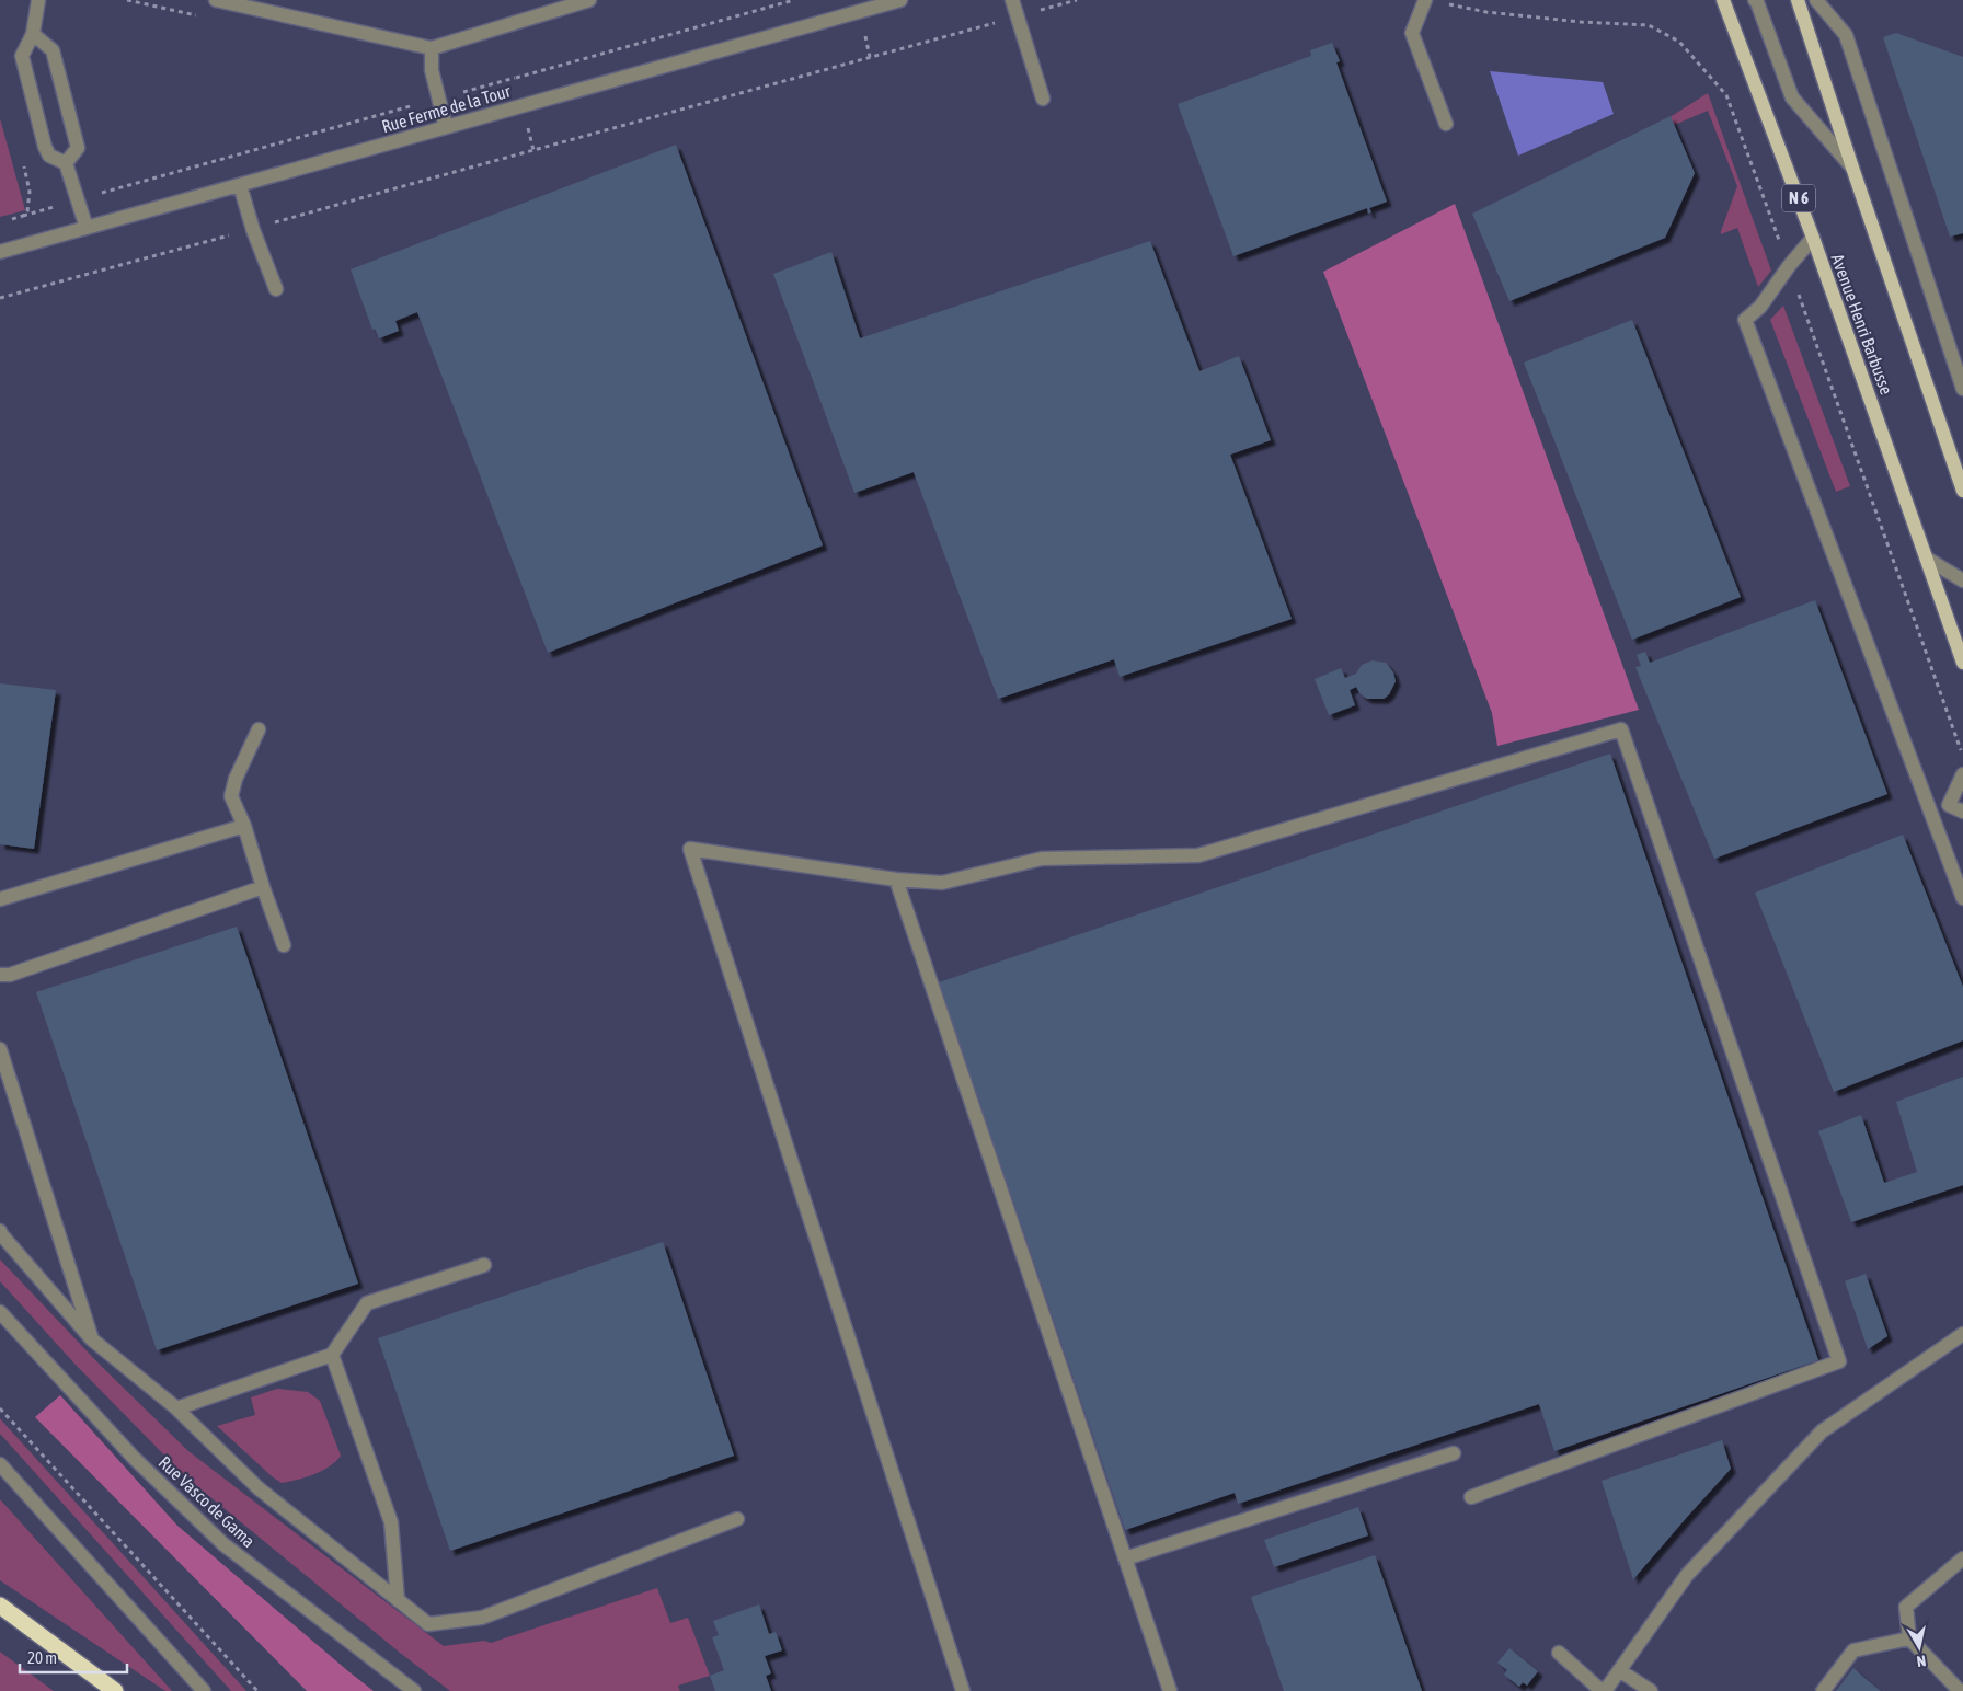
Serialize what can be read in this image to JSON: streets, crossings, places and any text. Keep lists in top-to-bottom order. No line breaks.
{"streets":{"main road":["N 6","Avenue Henri Barbusse"],"street":["Rue Ferme de la Tour","Rue Vasco de Gama"]},"scale_bar":"20 m","north":"bottom"}
